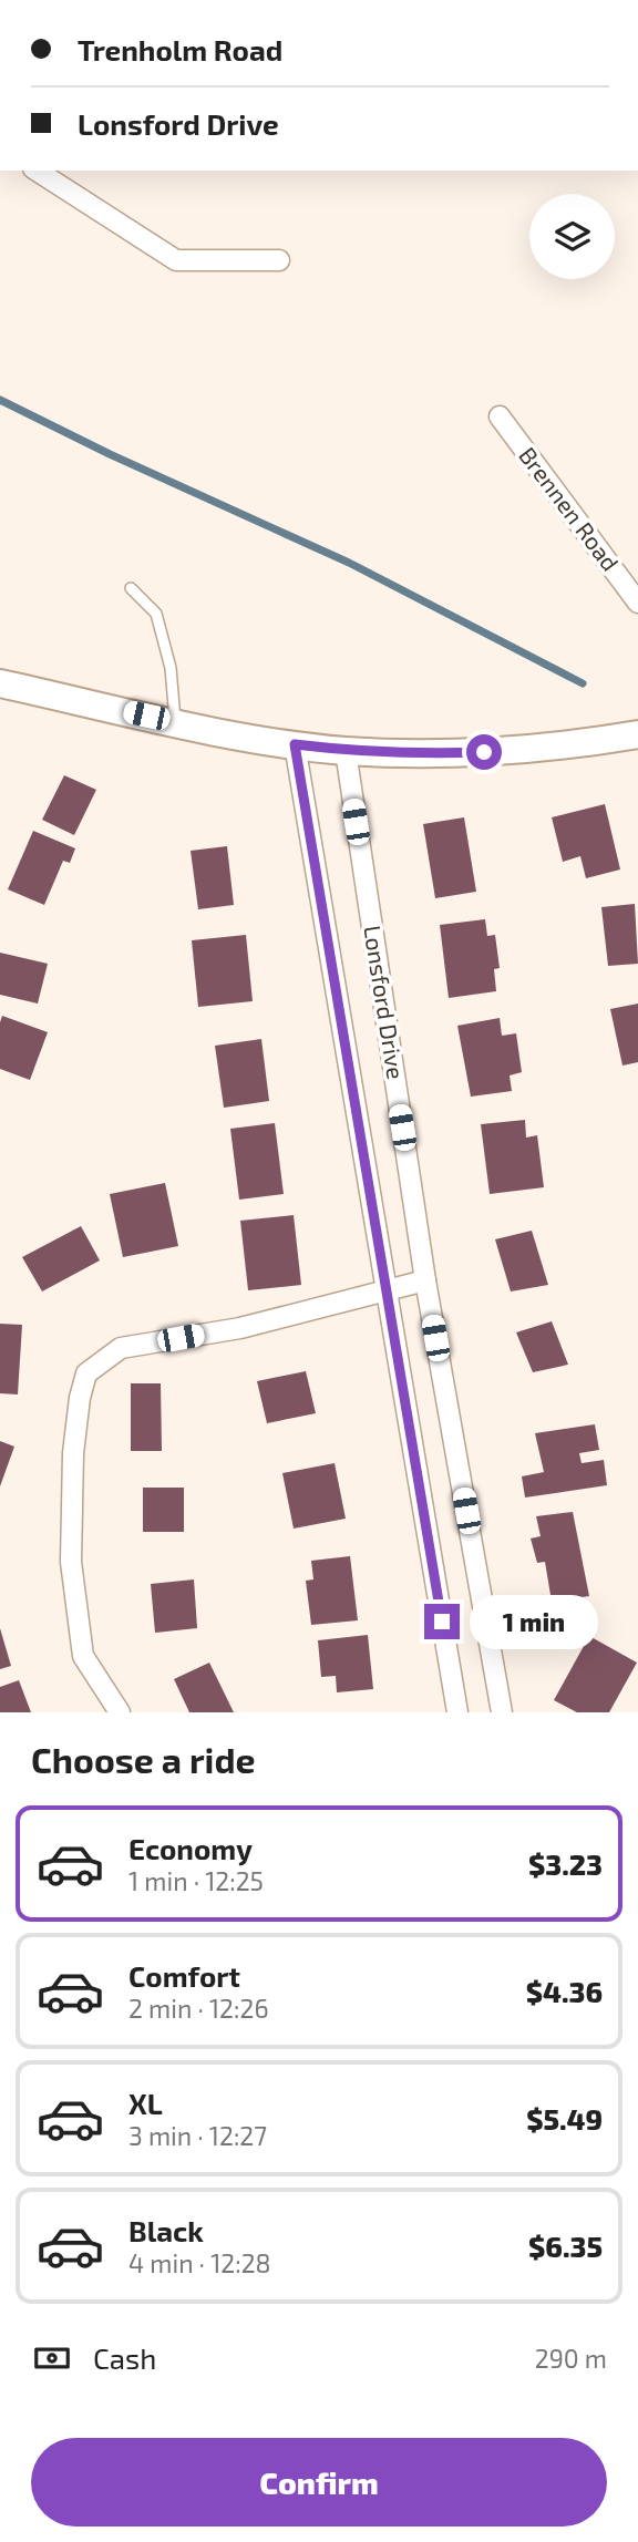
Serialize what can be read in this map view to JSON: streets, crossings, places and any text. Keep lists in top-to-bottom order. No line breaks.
{"streets":{"street":["Brennen Road","Lonsford Drive"]},"page":{"banner":["Trenholm Road","Lonsford Drive"],"bubble":"1 min","heading":"Choose a ride","list":[{"name":"Economy","note":"1 min · 12:25","value":"$3.23"},{"name":"Comfort","note":"2 min · 12:26","value":"$4.36"},{"name":"XL","note":"3 min · 12:27","value":"$5.49"},{"name":"Black","note":"4 min · 12:28","value":"$6.35"}],"pay":["Cash","290 m"],"buttons":"Confirm"}}
